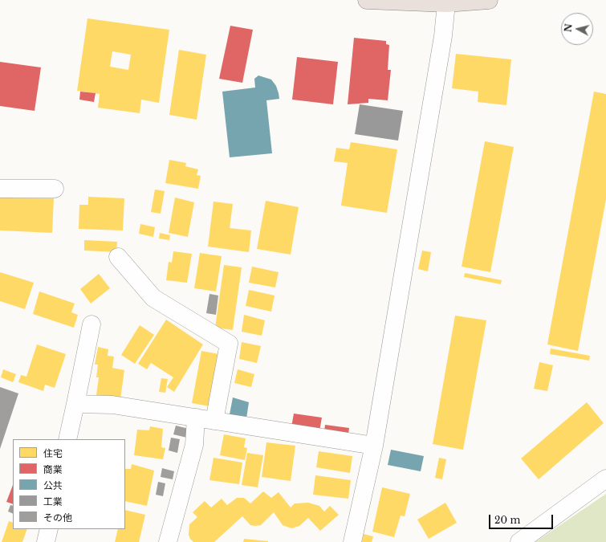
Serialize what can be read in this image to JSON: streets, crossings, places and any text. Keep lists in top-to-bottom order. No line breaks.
{"legend":["住宅","商業","公共","工業","その他"],"scale_bar":"20 m","north":"left"}
